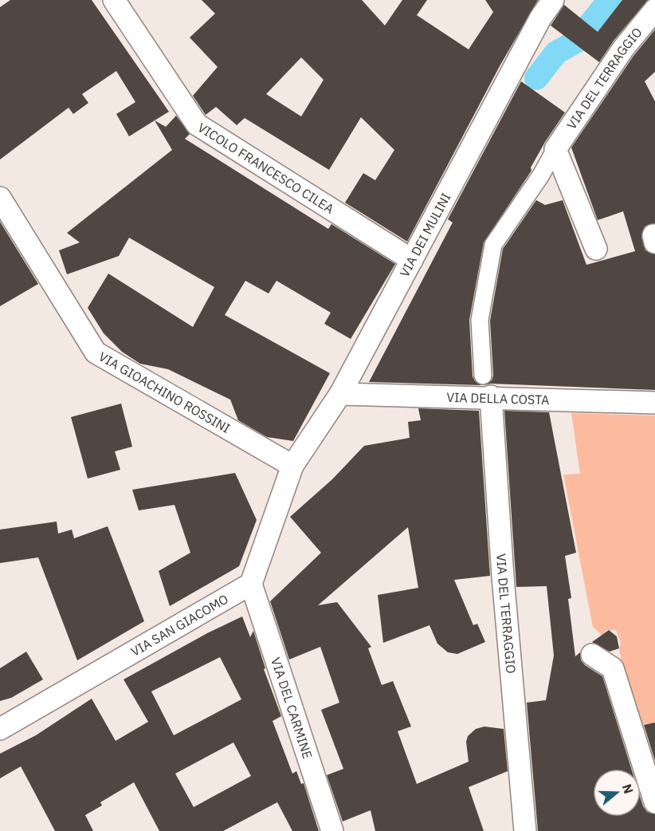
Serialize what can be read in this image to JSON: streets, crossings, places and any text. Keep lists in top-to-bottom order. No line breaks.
{"streets":{"street":["VIA DEL TERRAGGIO","VICOLO FRANCESCO CILEA","VIA DEI MULINI","VIA GIOACHINO ROSSINI","VIA DELLA COSTA","VIA SAN GIACOMO","VIA DEL CARMINE"]},"crossings":[["VIA DEL TERRAGGIO","VIA DELLA COSTA"],["VICOLO FRANCESCO CILEA","VIA DEI MULINI"],["VIA DEI MULINI","VIA GIOACHINO ROSSINI"],["VIA DEI MULINI","VIA DELLA COSTA"],["VIA SAN GIACOMO","VIA DEL CARMINE"]],"north":"right"}
